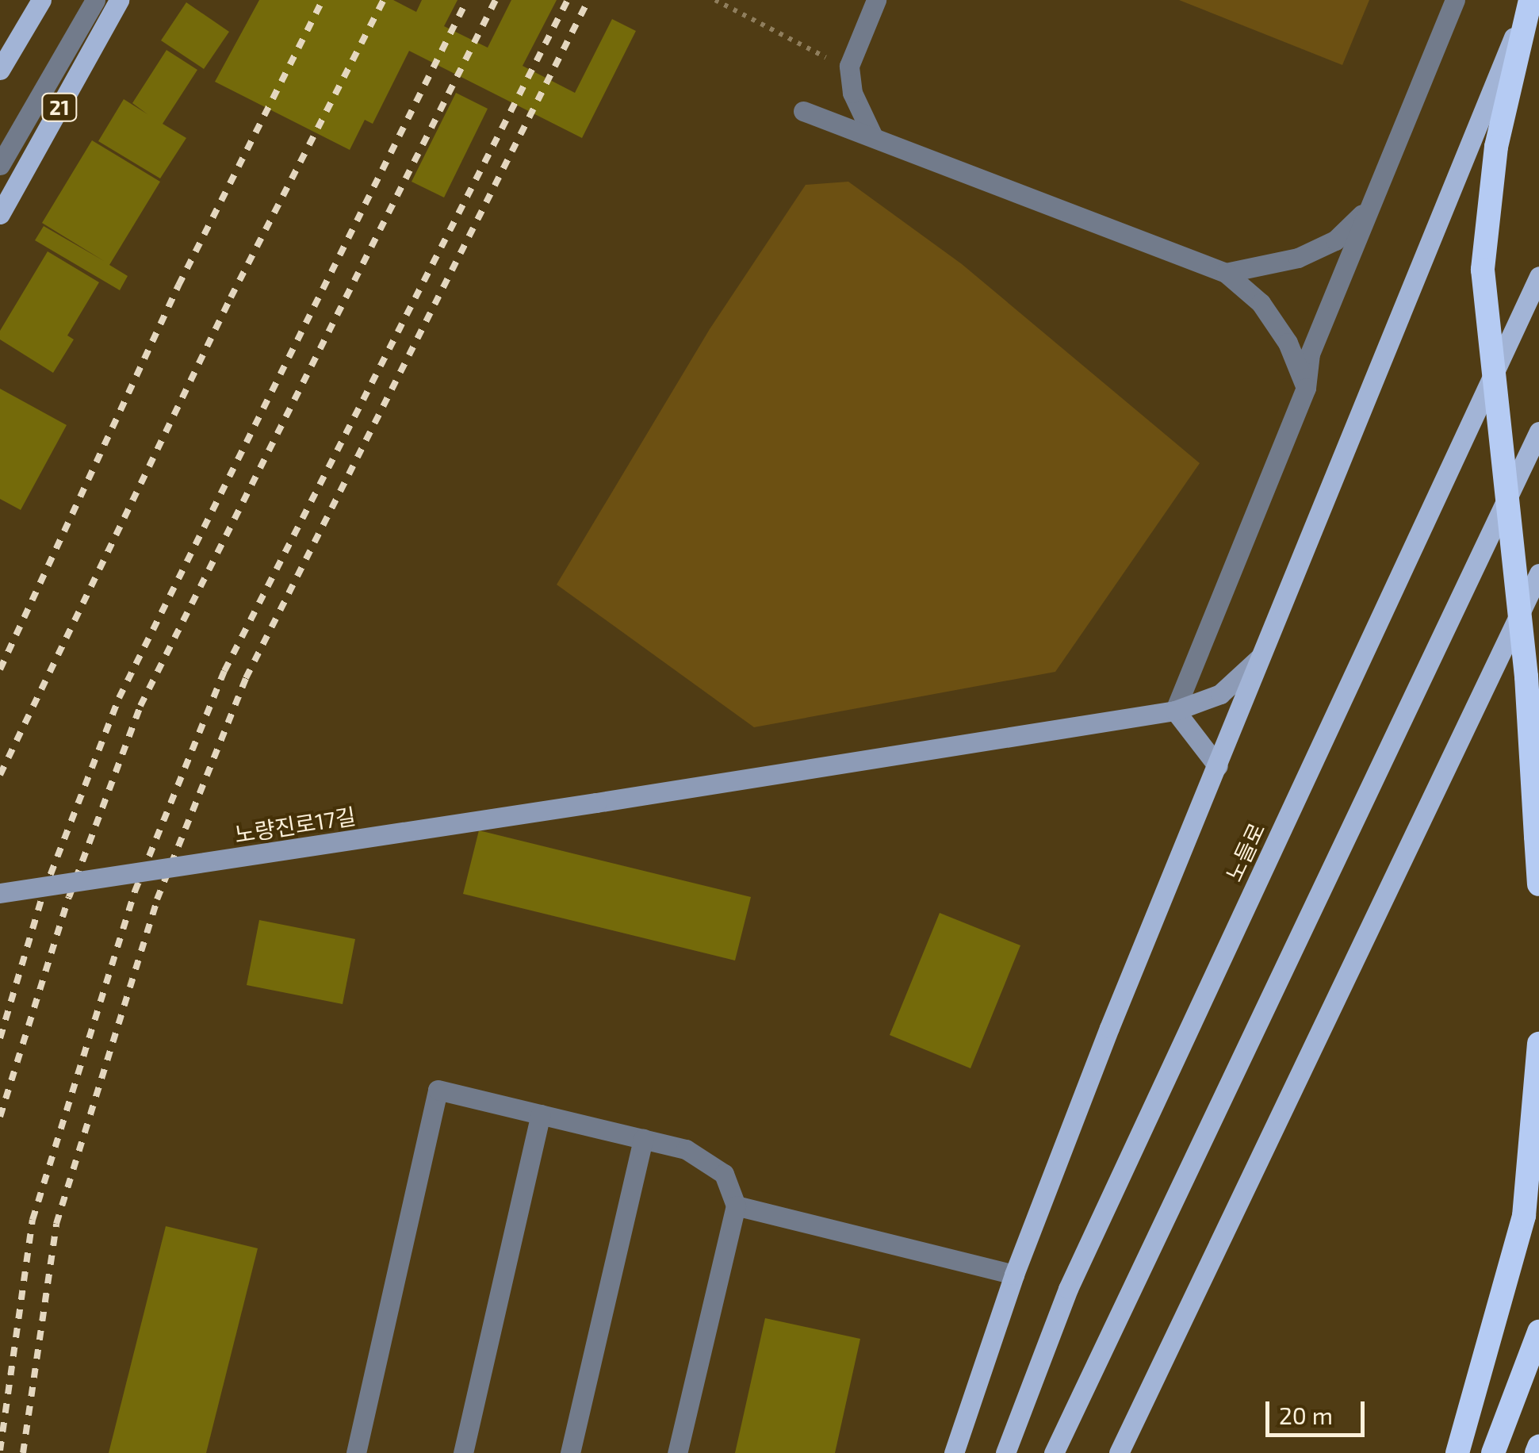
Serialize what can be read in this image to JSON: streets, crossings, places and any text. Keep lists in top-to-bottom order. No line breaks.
{"streets":{"main road":["21","노들로"],"street":["노량진로17길"]},"scale_bar":"20 m"}
